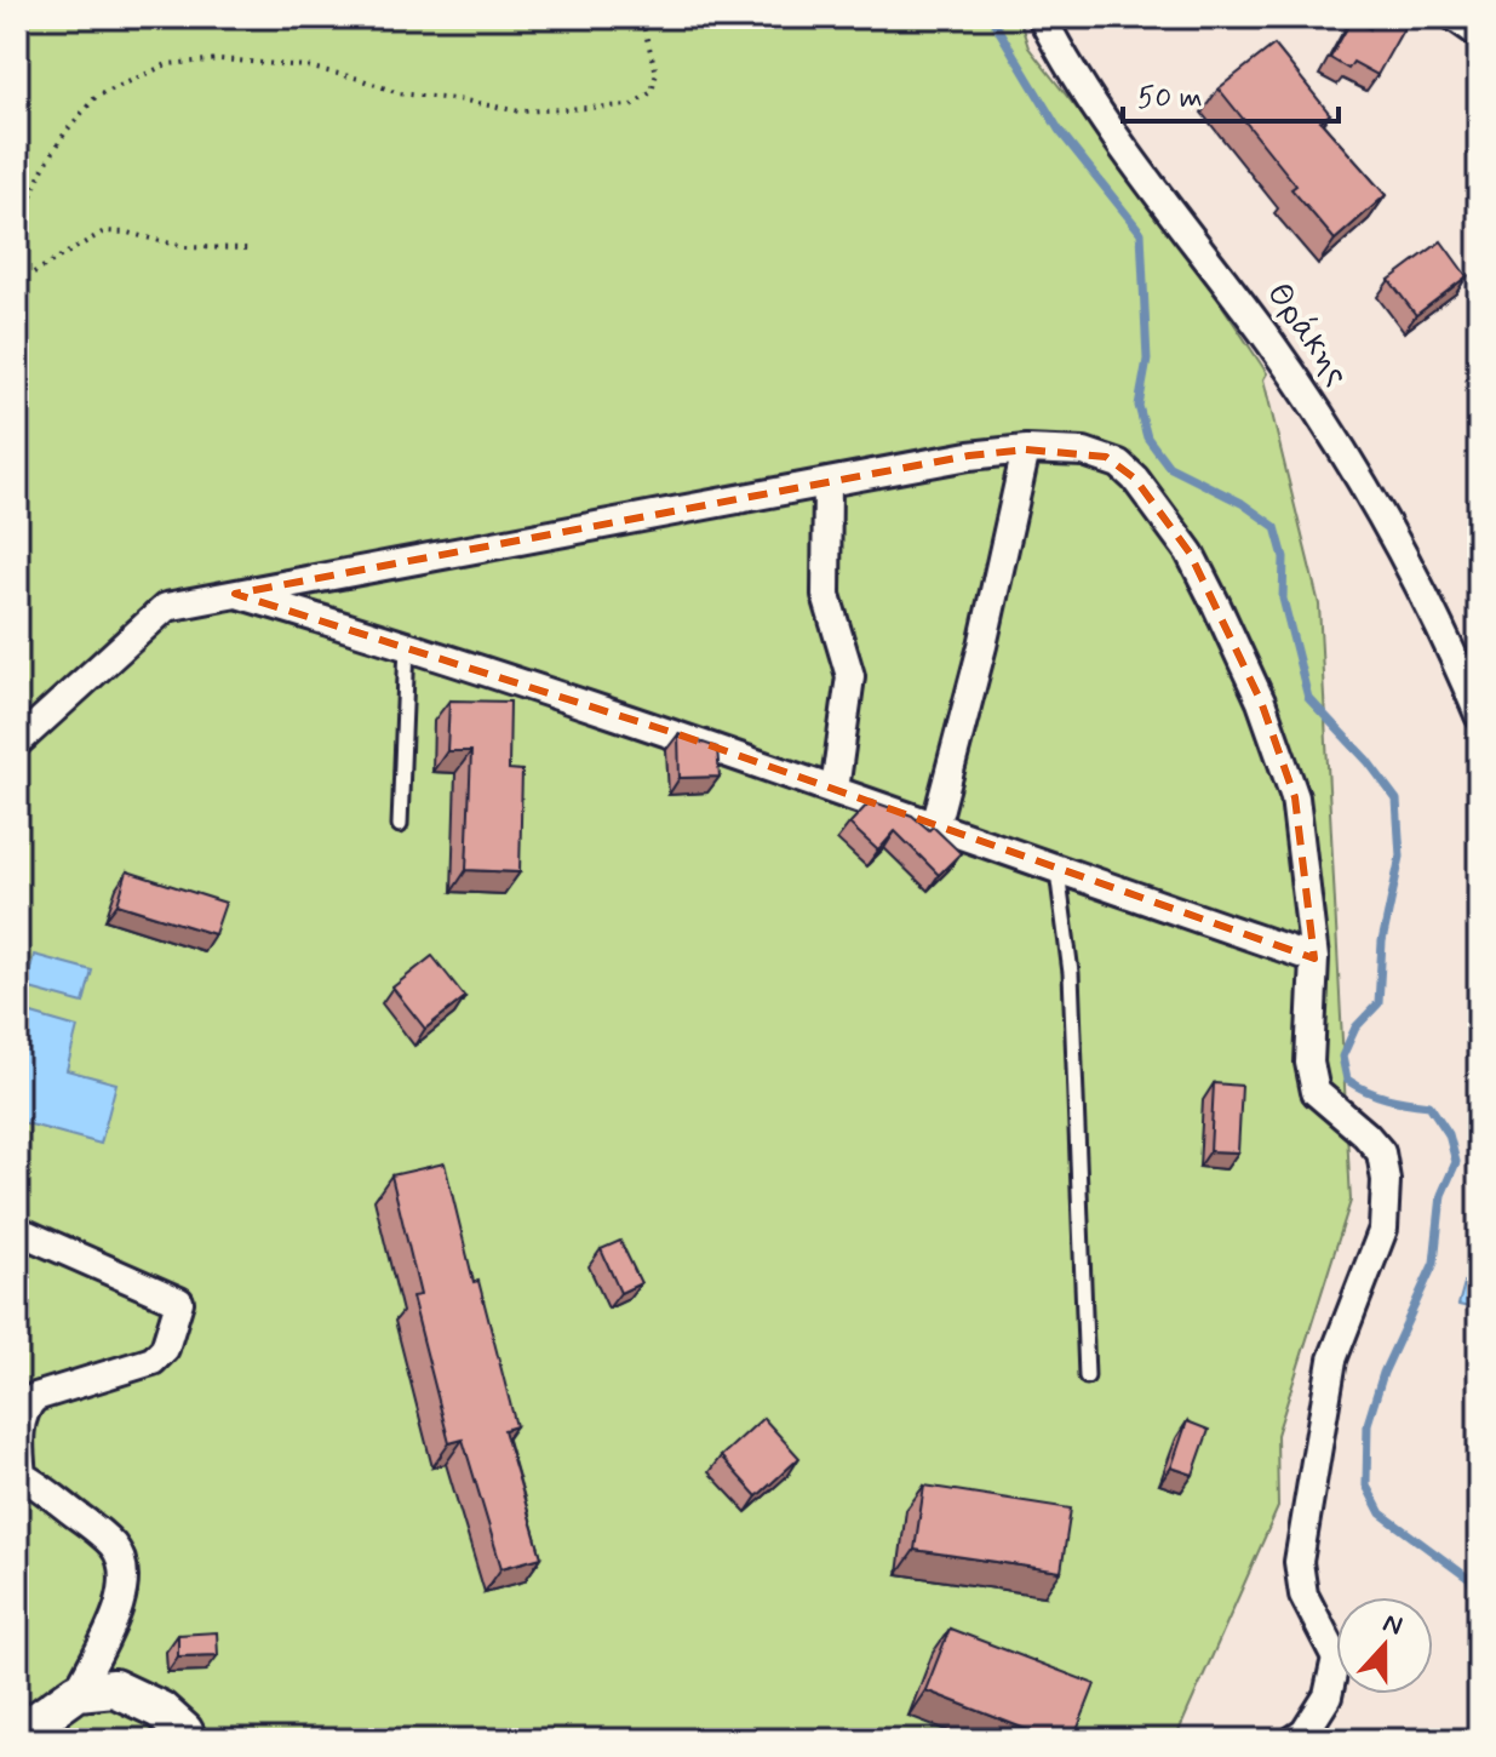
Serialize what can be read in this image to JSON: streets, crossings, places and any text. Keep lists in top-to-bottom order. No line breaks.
{"streets":{"street":["Θράκης"]},"scale_bar":"50 m","north":"top"}
